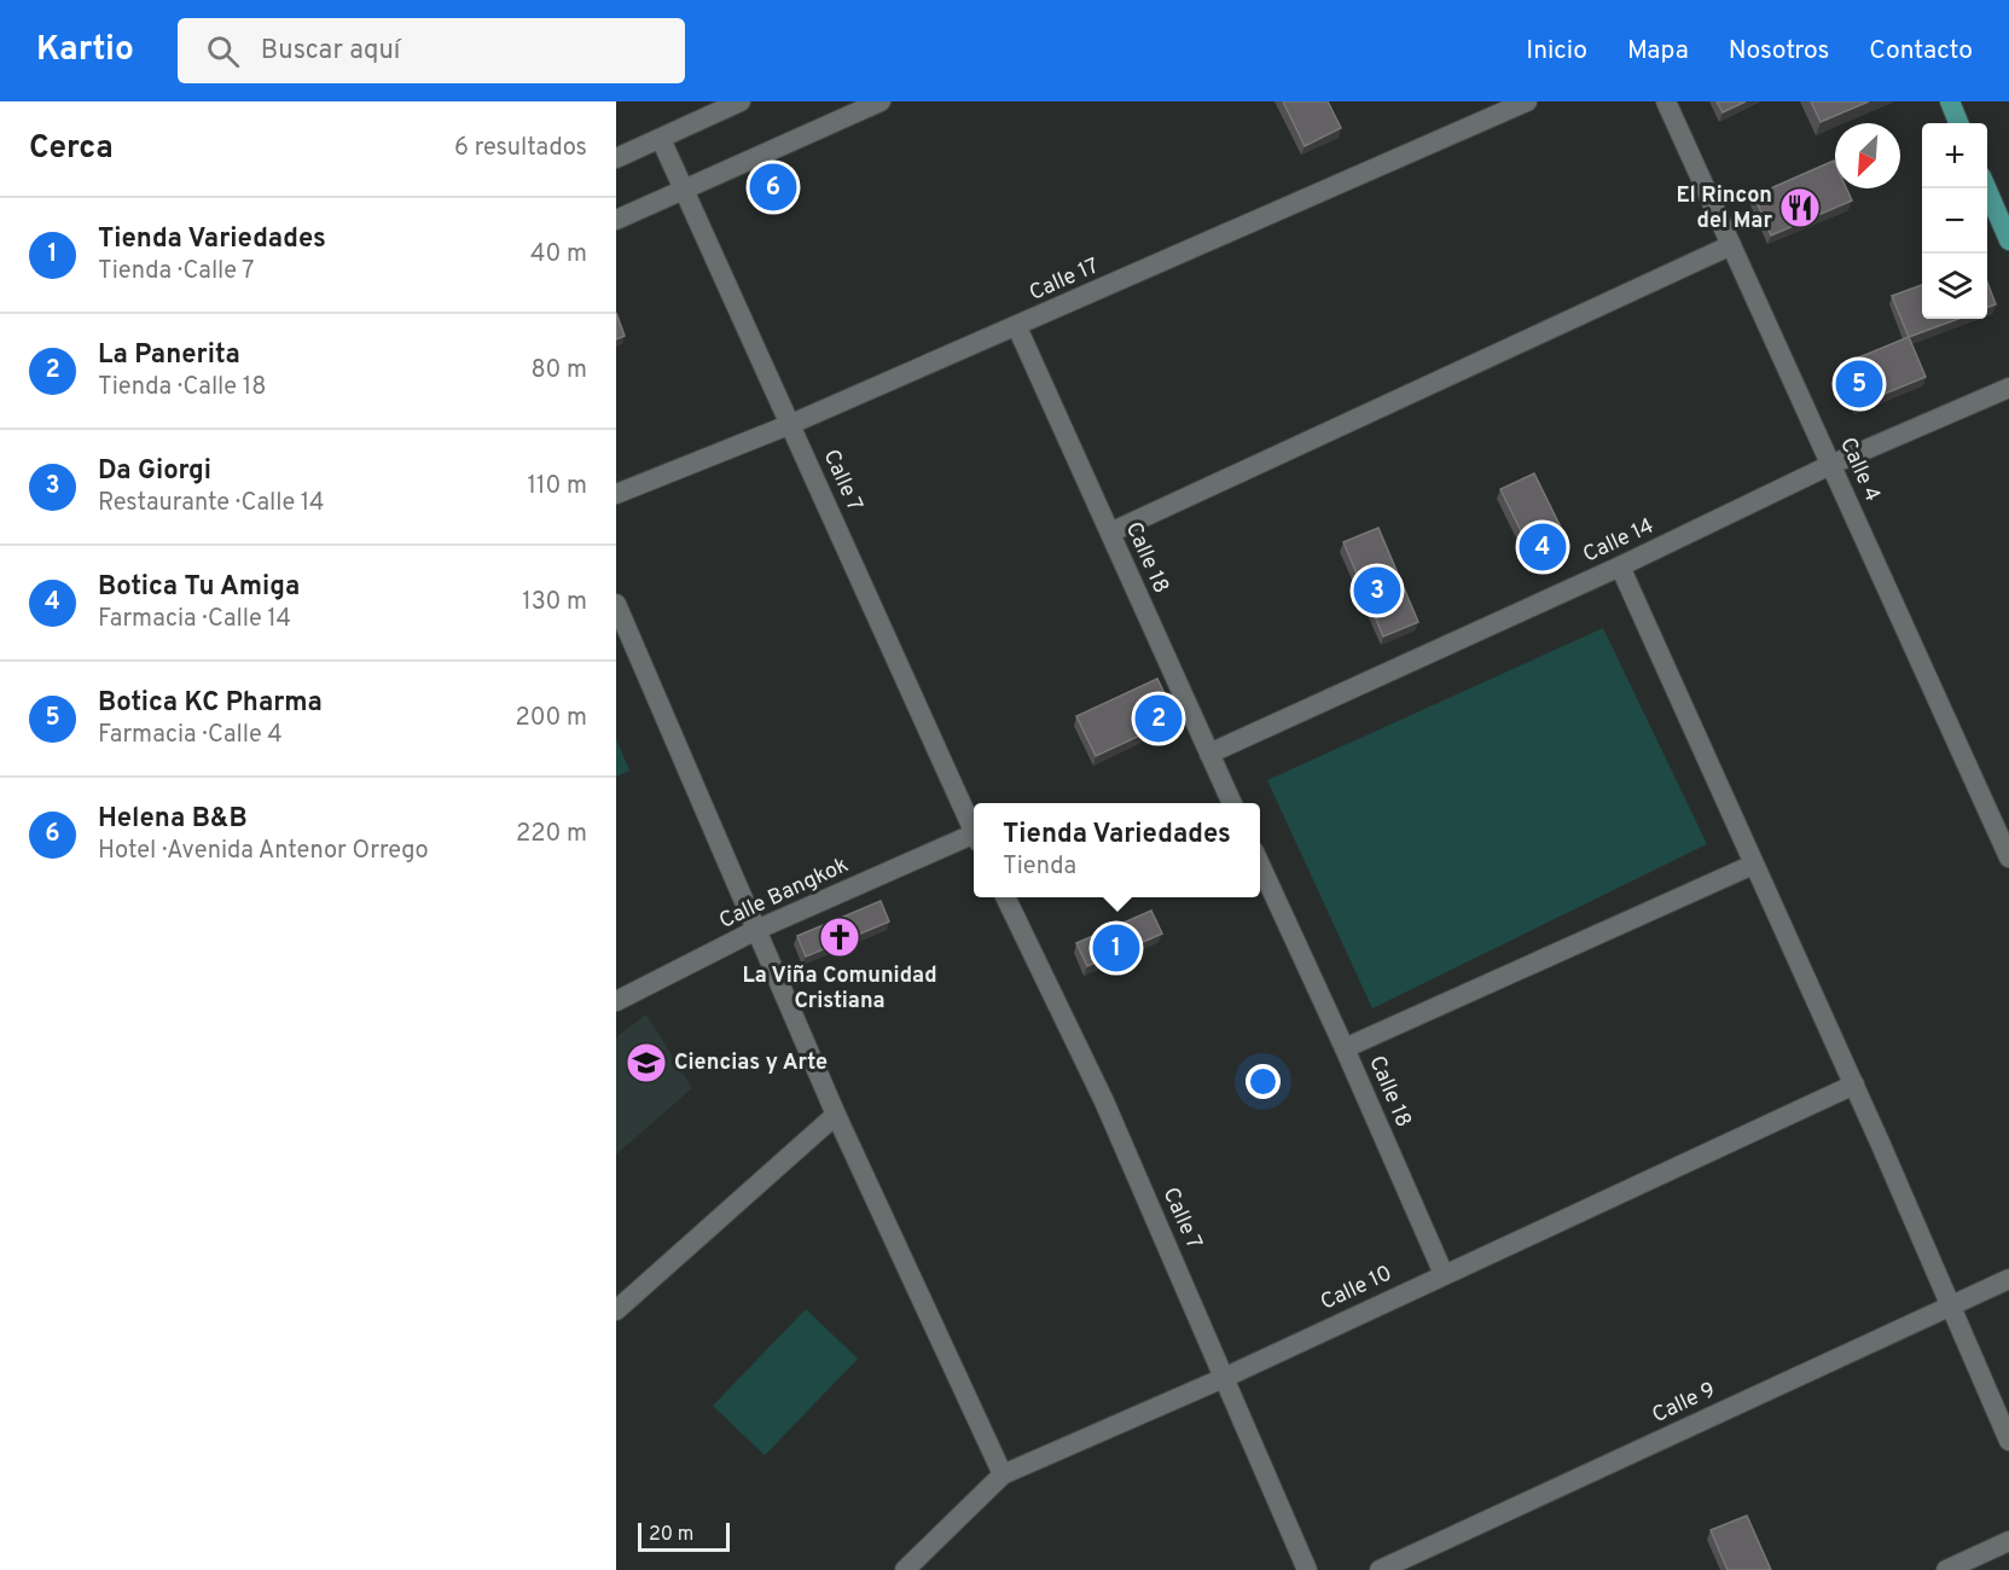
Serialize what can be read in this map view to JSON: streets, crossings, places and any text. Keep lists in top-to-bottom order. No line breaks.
{"streets":{"street":["Calle 17","Calle 4","Calle 7","Calle 14","Calle 18","Calle Bangkok","Calle 10","Calle 9"]},"crossings":[["Calle 17","Calle 7"],["Calle 17","Calle 18"],["Calle 4","Calle 14"],["Calle 7","Calle 10"],["Calle 14","Calle 18"],["Calle 18","Calle 10"]],"places":{"restaurant":["El Rincon del Mar"],"church":["La Viña Comunidad Cristiana"],"school or university":["Ciencias y Arte"]},"scale_bar":"20 m","north":"bottom left","page":{"header":"Kartio","search":"Buscar aquí","nav":["Inicio","Mapa","Nosotros","Contacto"],"heading":["Cerca","6 resultados"],"map_buttons":["+","−"],"pins":["6","5","4","3","2","1"],"list":[{"mark":"1","name":"Tienda Variedades","note":"Tienda · Calle 7","value":"40 m"},{"mark":"2","name":"La Panerita","note":"Tienda · Calle 18","value":"80 m"},{"mark":"3","name":"Da Giorgi","note":"Restaurante · Calle 14","value":"110 m"},{"mark":"4","name":"Botica Tu Amiga","note":"Farmacia · Calle 14","value":"130 m"},{"mark":"5","name":"Botica KC Pharma","note":"Farmacia · Calle 4","value":"200 m"},{"mark":"6","name":"Helena B&B","note":"Hotel · Avenida Antenor Orrego","value":"220 m"}],"popup":["Tienda Variedades","Tienda"],"scale":"20 m"}}
